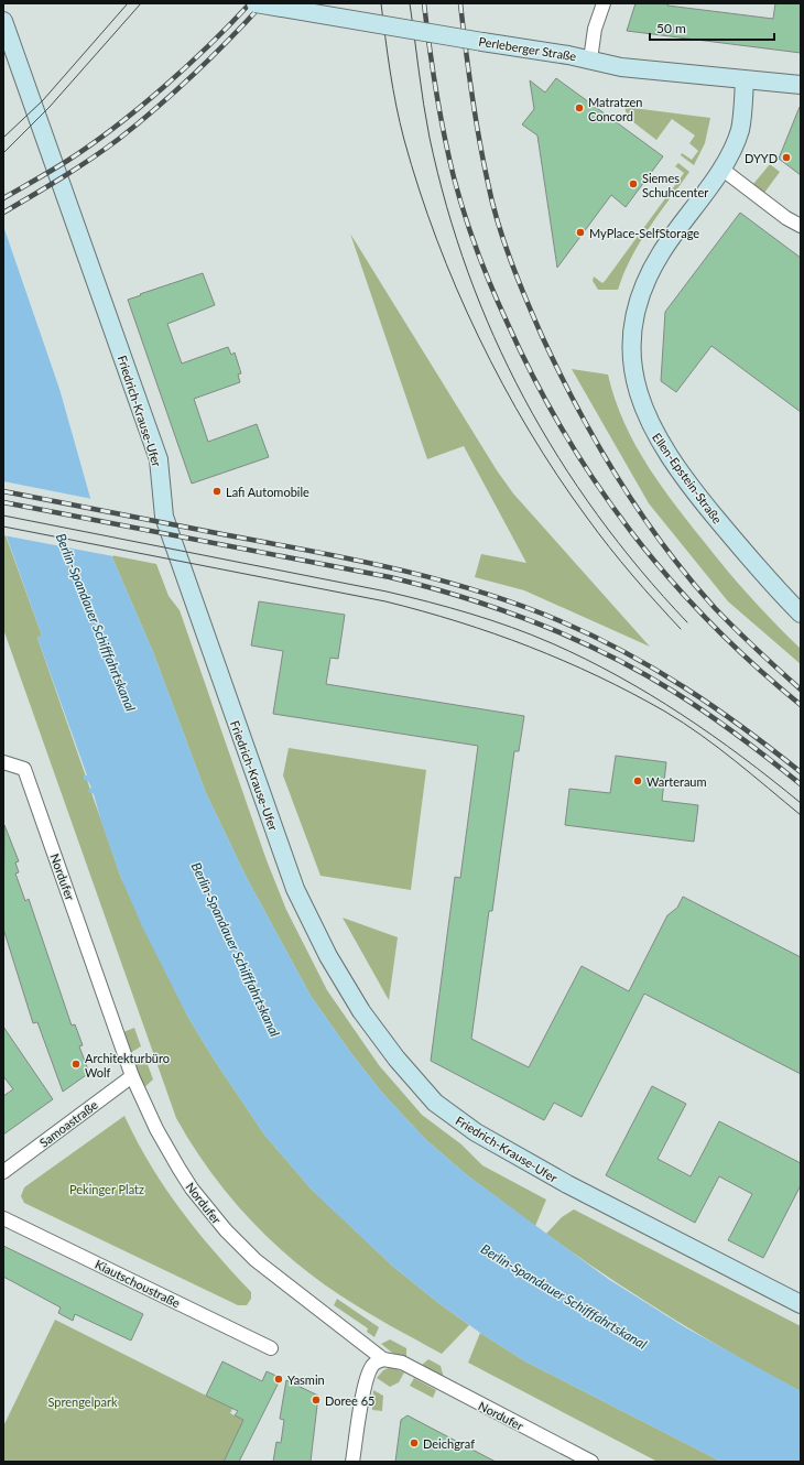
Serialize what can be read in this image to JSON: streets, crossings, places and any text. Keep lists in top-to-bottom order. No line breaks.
{"streets":{"street":["Perleberger Straße","Friedrich-Krause-Ufer","Ellen-Epstein-Straße","Nordufer","Samoastraße","Kiautschoustraße"]},"crossings":[["Perleberger Straße","Ellen-Epstein-Straße"],["Nordufer","Samoastraße"]],"water":["Berlin-Spandauer Schifffahrtskanal"],"parks":["Pekinger Platz","Sprengelpark"],"places":["Matratzen Concord","DYYD","Siemes Schuhcenter","MyPlace-SelfStorage","Lafi Automobile","Warteraum","Architekturbüro Wolf","Yasmin","Doree 65","Deichgraf"],"scale_bar":"50 m"}
